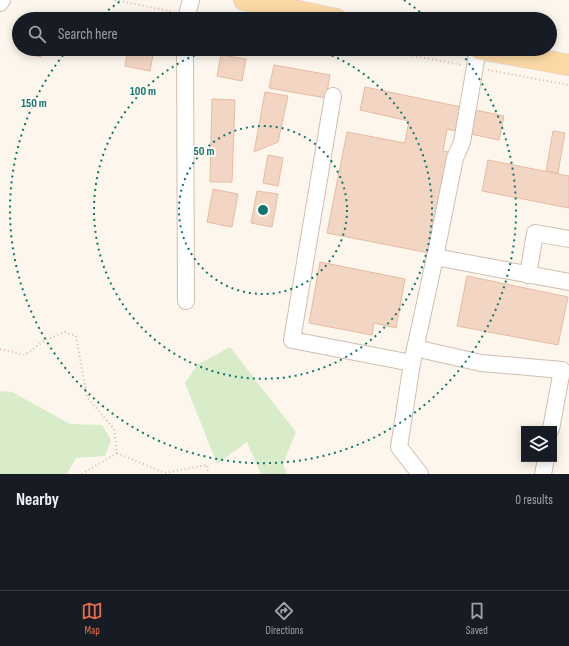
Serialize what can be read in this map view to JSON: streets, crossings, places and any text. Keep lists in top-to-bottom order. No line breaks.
{"page":{"search":"Search here","heading":["Nearby","0 results"],"nav":["Map","Directions","Saved"]},"rings":["100 m","150 m","50 m"]}
